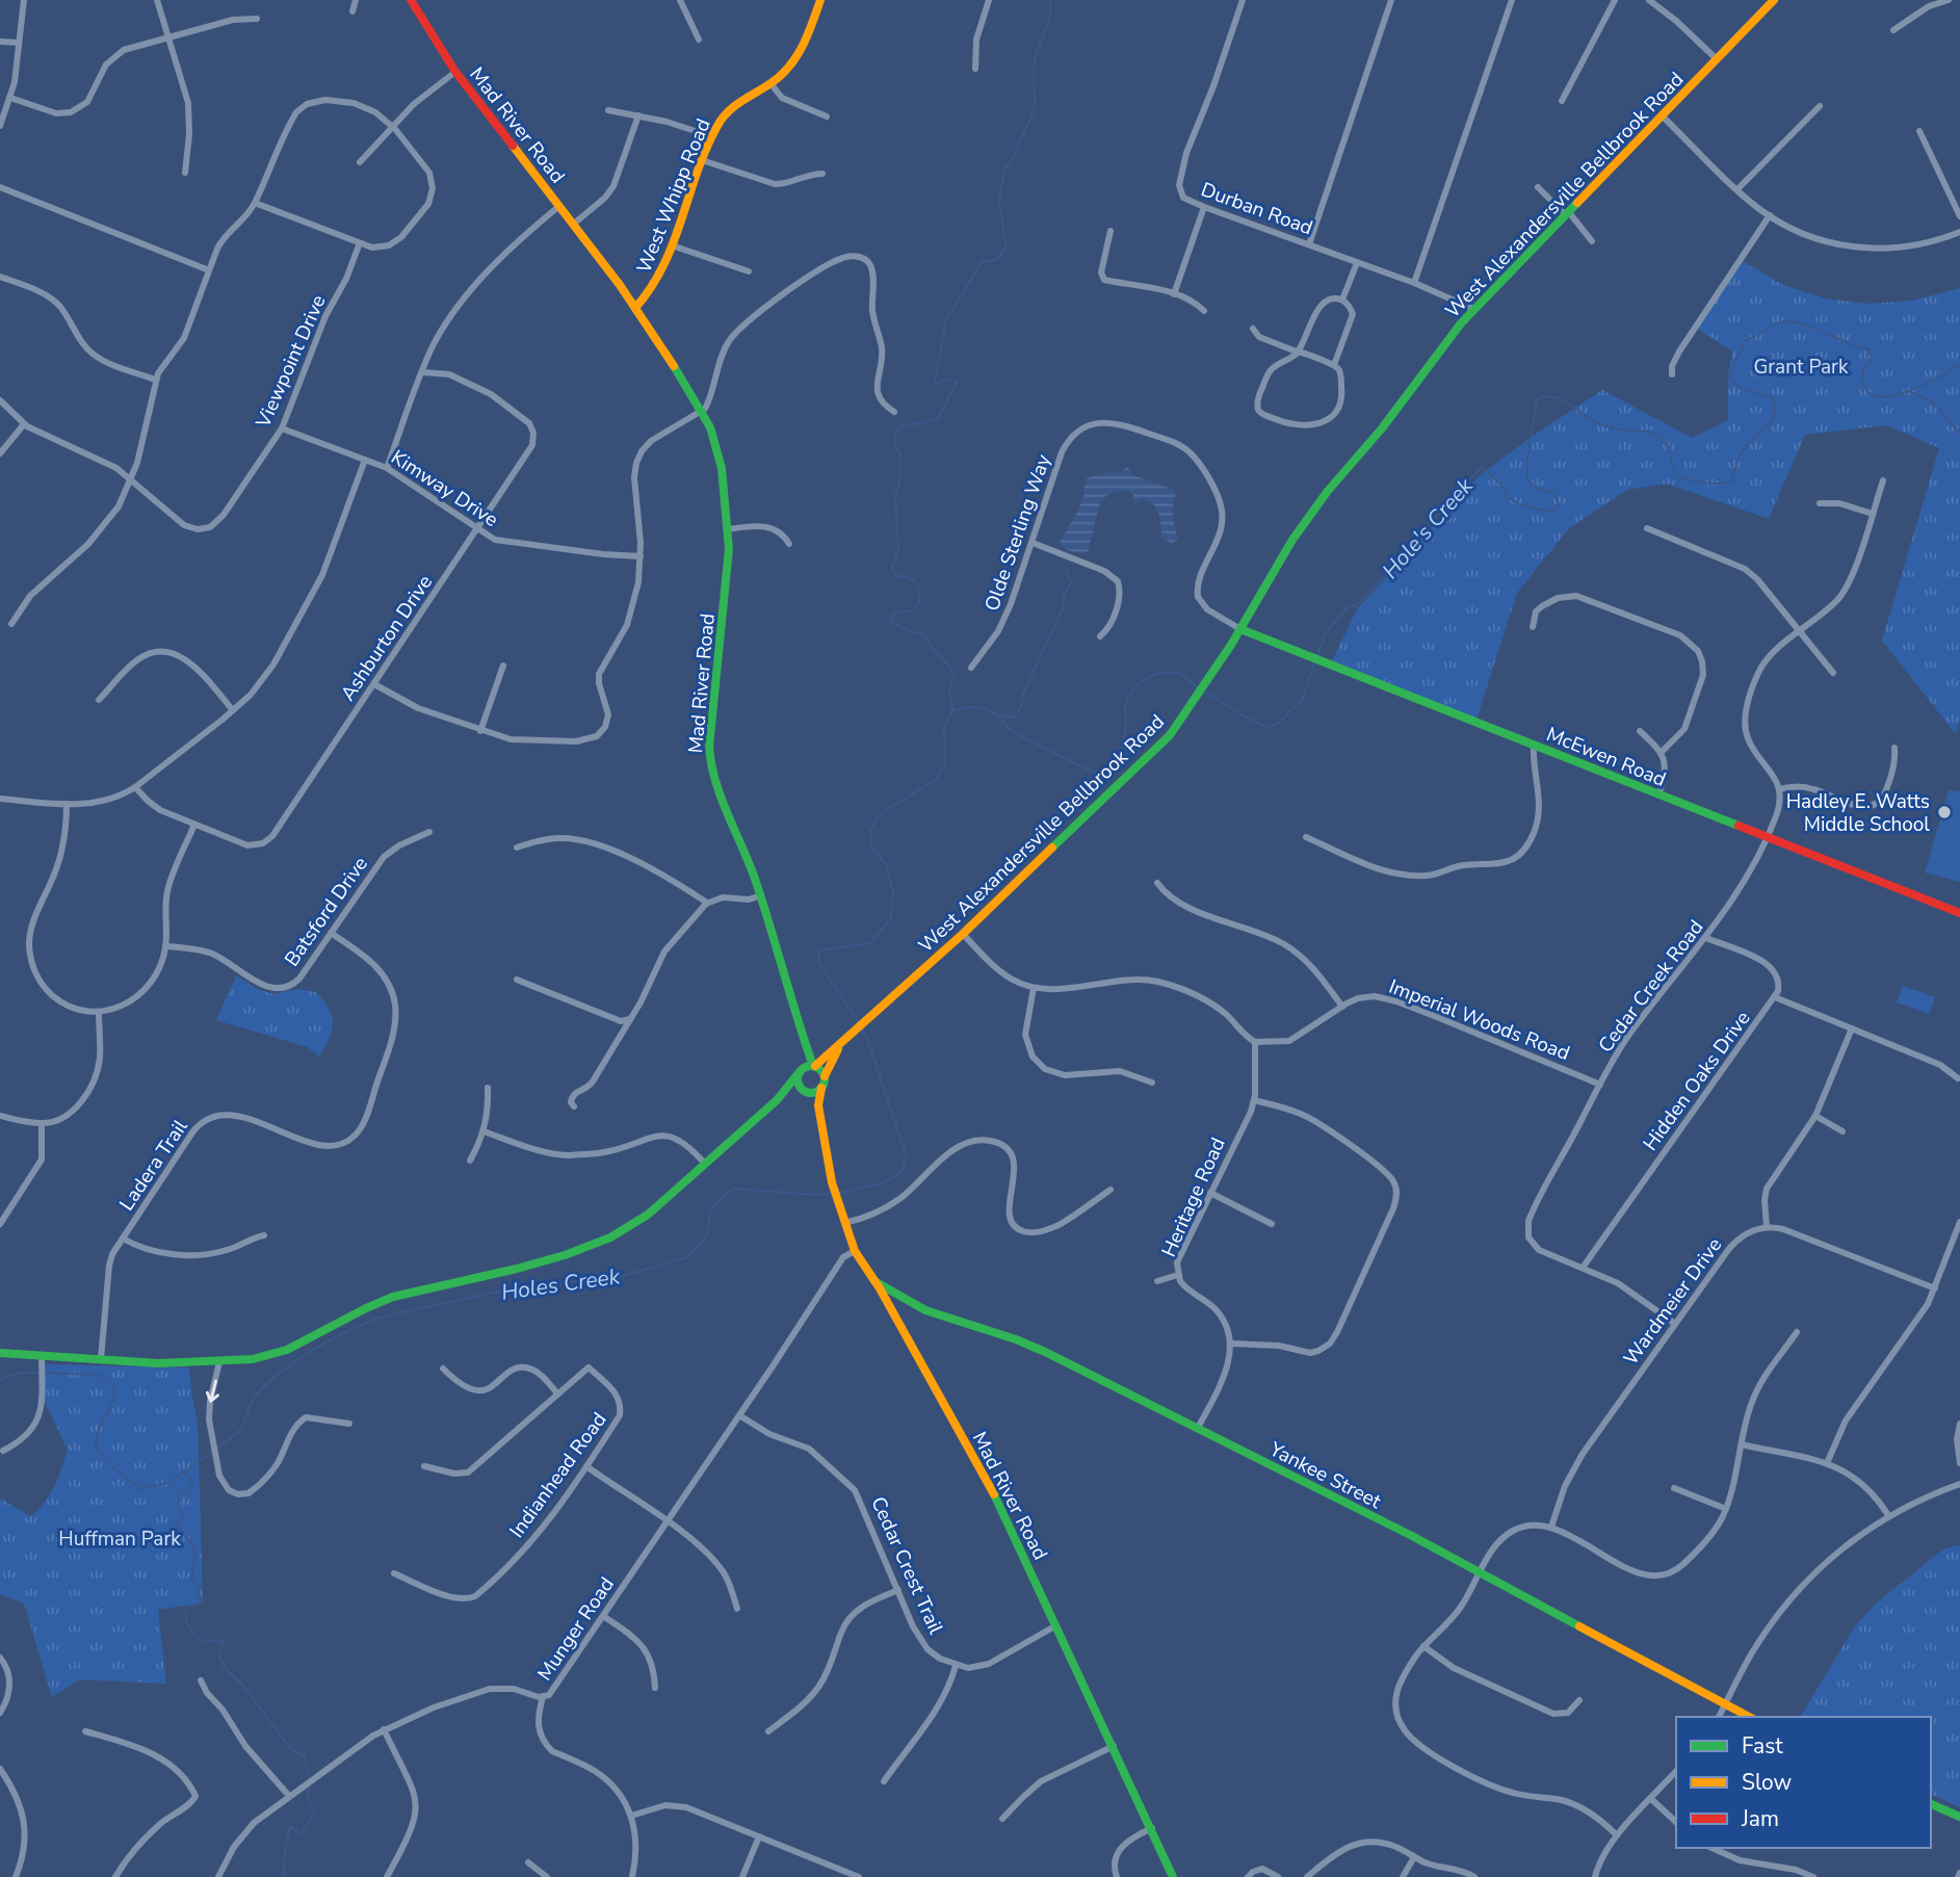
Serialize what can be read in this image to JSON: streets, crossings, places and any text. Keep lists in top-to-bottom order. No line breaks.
{"streets":{"street":["Mad River Road","West Alexandersville Bellbrook Road","West Whipp Road","Durban Road","Viewpoint Drive","Kimway Drive","Olde Sterling Way","Ashburton Drive","McEwen Road","Batsford Drive","Cedar Creek Road","Imperial Woods Road","Hidden Oaks Drive","Ladera Trail","Heritage Road","Wardmeier Drive","Indianhead Road","Yankee Street","Cedar Crest Trail","Munger Road"]},"crossings":[["Mad River Road","West Alexandersville Bellbrook Road"],["Mad River Road","West Whipp Road"],["Mad River Road","Yankee Street"],["Mad River Road","Munger Road"],["West Alexandersville Bellbrook Road","Durban Road"],["West Alexandersville Bellbrook Road","Olde Sterling Way"],["West Alexandersville Bellbrook Road","McEwen Road"],["Viewpoint Drive","Kimway Drive"],["Kimway Drive","Ashburton Drive"],["Olde Sterling Way","McEwen Road"],["McEwen Road","Cedar Creek Road"],["Batsford Drive","Ladera Trail"],["Cedar Creek Road","Imperial Woods Road"],["Cedar Creek Road","Hidden Oaks Drive"],["Cedar Creek Road","Wardmeier Drive"],["Imperial Woods Road","Heritage Road"],["Cedar Crest Trail","Munger Road"]],"water":["Hole's Creek","Holes Creek"],"parks":["Grant Park","Huffman Park"],"places":["Hadley E. Watts Middle School"],"legend":["Fast","Slow","Jam"]}
